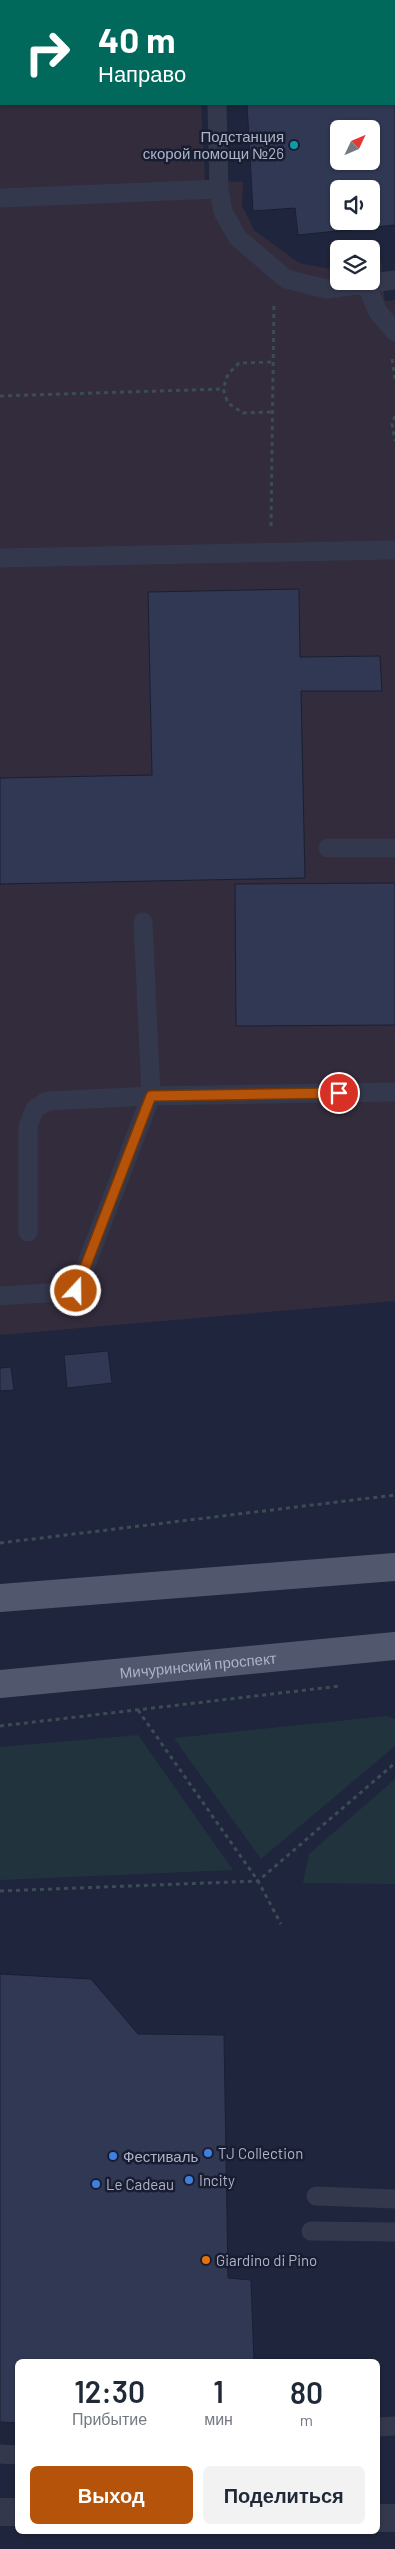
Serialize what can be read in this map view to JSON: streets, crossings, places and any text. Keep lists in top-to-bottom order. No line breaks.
{"streets":{"main road":["Мичуринский проспект"]},"places":["Подстанция скорой помощи №26","TJ Collection","Фестиваль","Incity","Le Cadeau","Giardino di Pino"],"north":"top right","page":{"turn":["40 m","Направо"],"eta":["12:30","Прибытие","1","мин","80","m"],"buttons":["Выход","Поделиться"]}}
